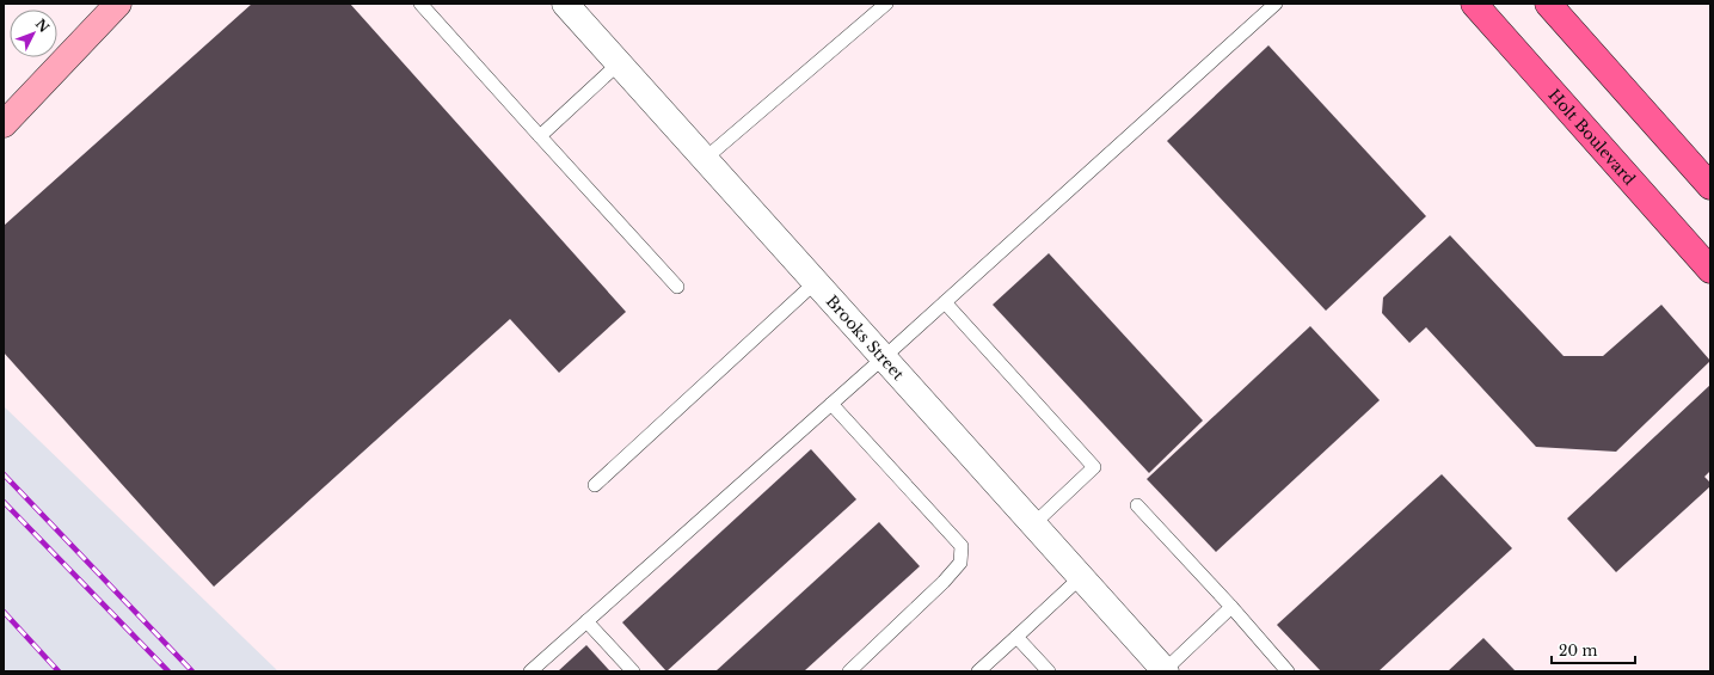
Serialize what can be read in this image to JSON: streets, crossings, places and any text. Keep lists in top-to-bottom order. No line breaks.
{"streets":{"main road":["Holt Boulevard"],"street":["Brooks Street"]},"scale_bar":"20 m","north":"top right"}
